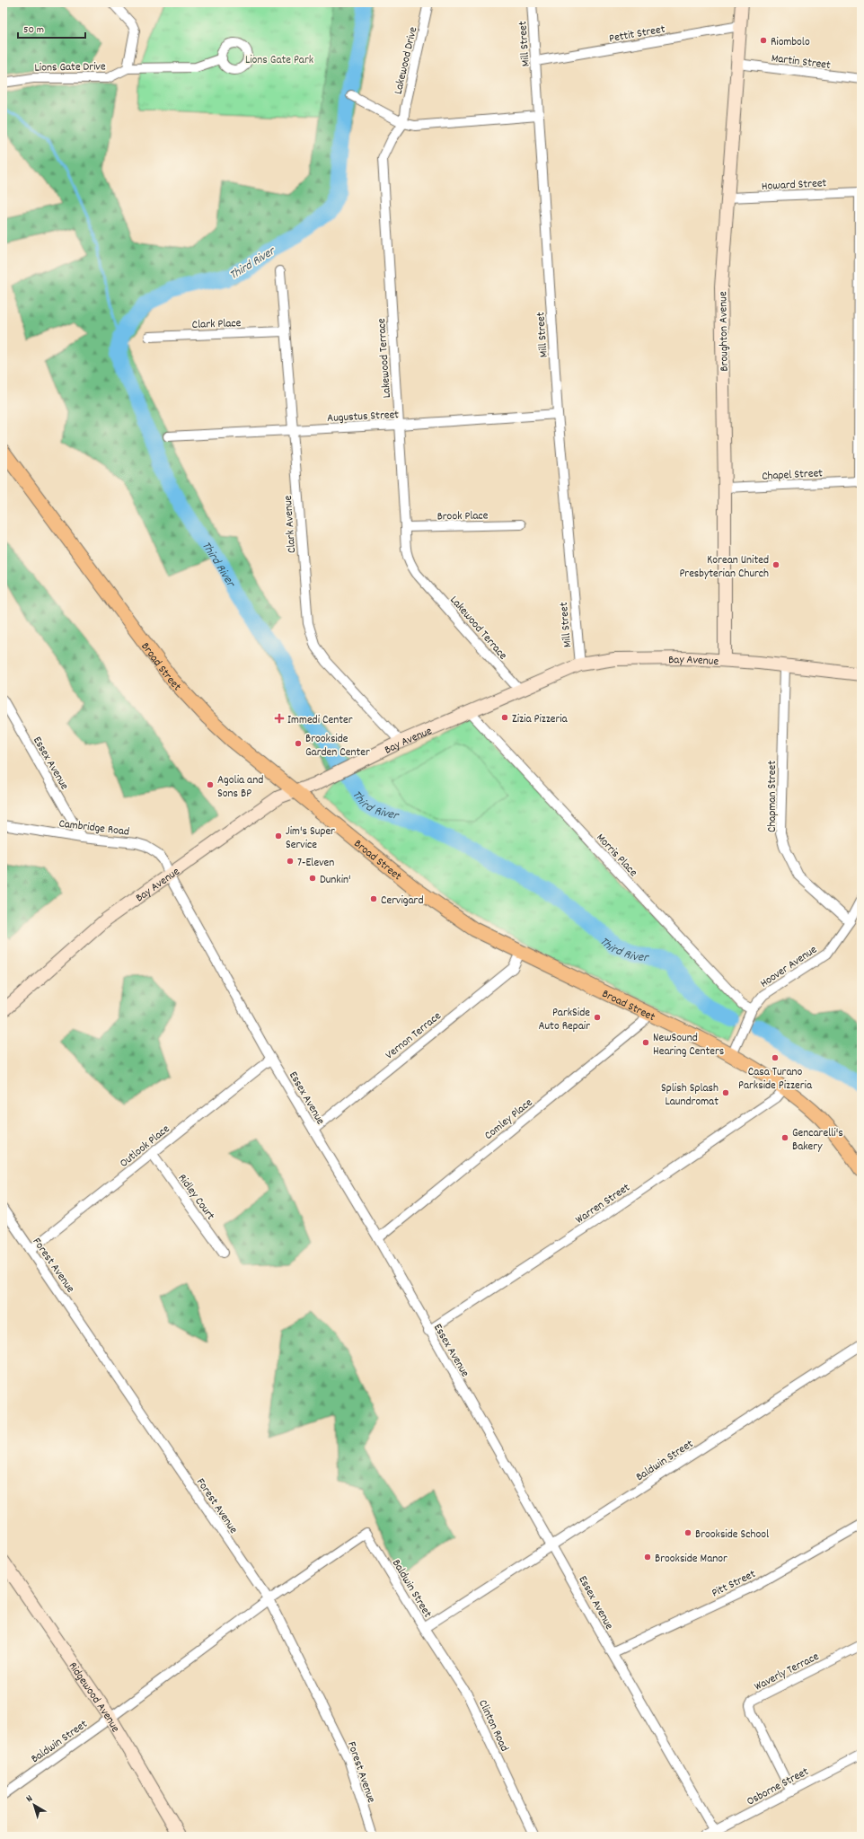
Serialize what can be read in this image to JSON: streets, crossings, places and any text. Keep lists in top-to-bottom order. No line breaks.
{"streets":{"main road":["Broad Street"],"street":["Pettit Street","Mill Street","Lakewood Drive","Martin Street","Lions Gate Drive","Howard Street","Clark Place","Broughton Avenue","Lakewood Terrace","Augustus Street","Chapel Street","Brook Place","Clark Avenue","Bay Avenue","Essex Avenue","Chapman Street","Cambridge Road","Morris Place","Hoover Avenue","Vernon Terrace","Comley Place","Outlook Place","Ridley Court","Warren Street","Forest Avenue","Baldwin Street","Pitt Street","Waverly Terrace","Ridgewood Avenue","Clinton Road","Osborne Street"]},"crossings":[["Pettit Street","Mill Street"],["Pettit Street","Broughton Avenue"],["Mill Street","Augustus Street"],["Mill Street","Bay Avenue"],["Lakewood Drive","Lakewood Terrace"],["Martin Street","Broughton Avenue"],["Howard Street","Broughton Avenue"],["Clark Place","Clark Avenue"],["Broughton Avenue","Chapel Street"],["Broughton Avenue","Bay Avenue"],["Lakewood Terrace","Augustus Street"],["Lakewood Terrace","Brook Place"],["Lakewood Terrace","Bay Avenue"],["Augustus Street","Clark Avenue"],["Clark Avenue","Bay Avenue"],["Bay Avenue","Broad Street"],["Bay Avenue","Essex Avenue"],["Bay Avenue","Chapman Street"],["Bay Avenue","Cambridge Road"],["Bay Avenue","Morris Place"],["Broad Street","Hoover Avenue"],["Broad Street","Vernon Terrace"],["Broad Street","Comley Place"],["Broad Street","Warren Street"],["Essex Avenue","Cambridge Road"],["Essex Avenue","Vernon Terrace"],["Essex Avenue","Comley Place"],["Essex Avenue","Outlook Place"],["Essex Avenue","Warren Street"],["Essex Avenue","Baldwin Street"],["Essex Avenue","Pitt Street"],["Essex Avenue","Osborne Street"],["Chapman Street","Hoover Avenue"],["Morris Place","Hoover Avenue"],["Outlook Place","Ridley Court"],["Outlook Place","Forest Avenue"],["Forest Avenue","Baldwin Street"],["Baldwin Street","Ridgewood Avenue"],["Baldwin Street","Clinton Road"],["Waverly Terrace","Osborne Street"]],"water":["Third River"],"parks":["Lions Gate Park"],"places":{"other":["Riombolo","Korean United Presbyterian Church","Zizia Pizzeria","Brookside Garden Center","Agolia and Sons BP","Jim's Super Service","7-Eleven","Dunkin'","Cervigard","ParkSide Auto Repair","NewSound Hearing Centers","Casa Turano Parkside Pizzeria","Splish Splash Laundromat","Gencarelli's Bakery","Brookside School","Brookside Manor"],"health":["Immedi Center"]},"scale_bar":"50 m","north":"top left"}
